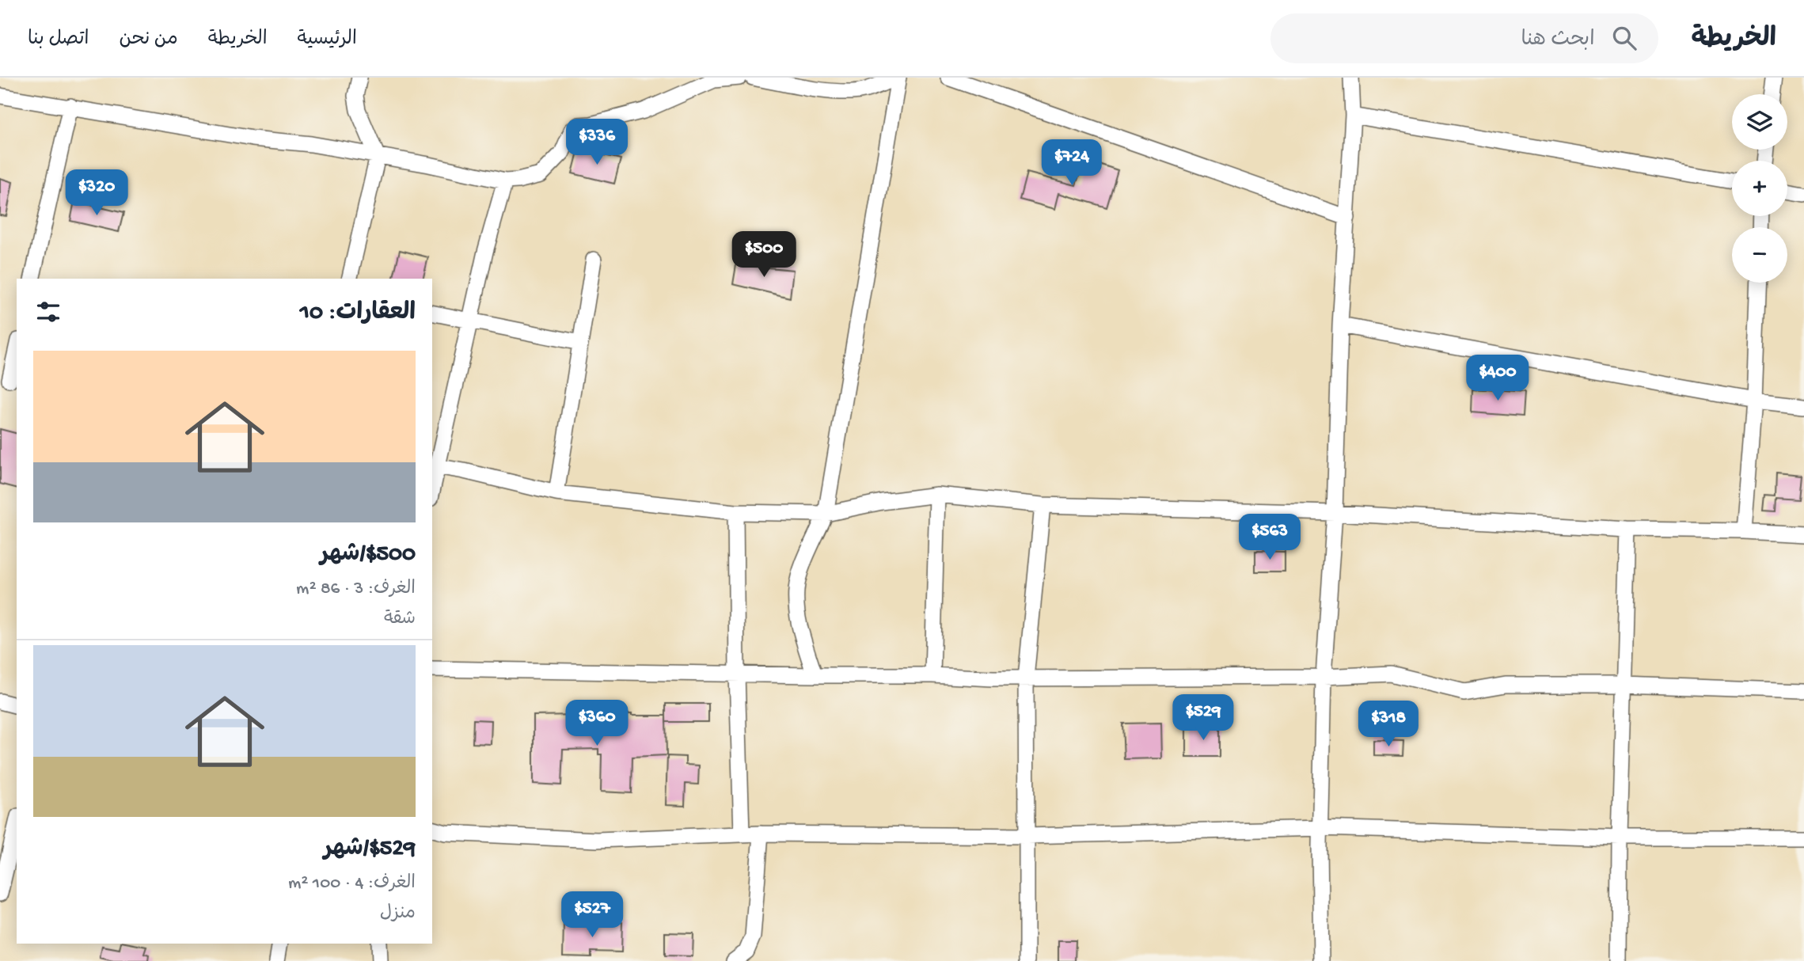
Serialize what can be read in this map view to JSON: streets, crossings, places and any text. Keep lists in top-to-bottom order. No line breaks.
{"page":{"header":"الخريطة","search":"ابحث هنا","nav":["الرئيسية","الخريطة","من نحن","اتصل بنا"],"map_buttons":["+","−"],"price":["$336","$724","$320","$500","$400","$563","$529","$360","$318","$527"],"heading":"العقارات: 10","list":[{"name":"$500/شهر","note":"الغرف: 3 · 86 m² · شقة"},{"name":"$529/شهر","note":"الغرف: 4 · 100 m² · منزل"}]}}
